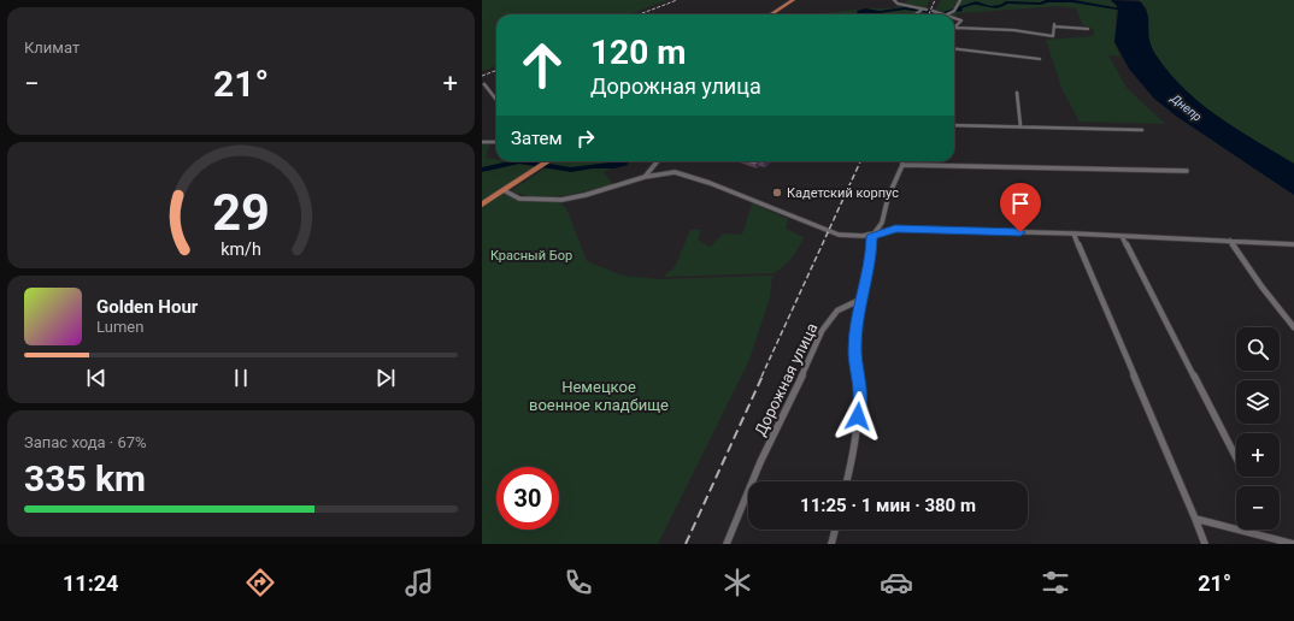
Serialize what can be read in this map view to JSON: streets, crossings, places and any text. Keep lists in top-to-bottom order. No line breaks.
{"streets":{"street":["Дорожная улица"]},"water":["Днепр"],"parks":["Красный Бор","Немецкое военное кладбище"],"places":["Кадетский корпус"],"page":{"tile":["Климат",["Запас хода · 67%","335 km"]],"turn":["120 m","Дорожная улица"],"heat":["−","21°","+"],"then":"Затем","song":["Golden Hour","Lumen"],"map_buttons":["+","−"],"limit":"30","trip":"11:25 · 1 мин · 380 m","tabs":["11:24","21°"],"gauge":["29","km/h"]}}
